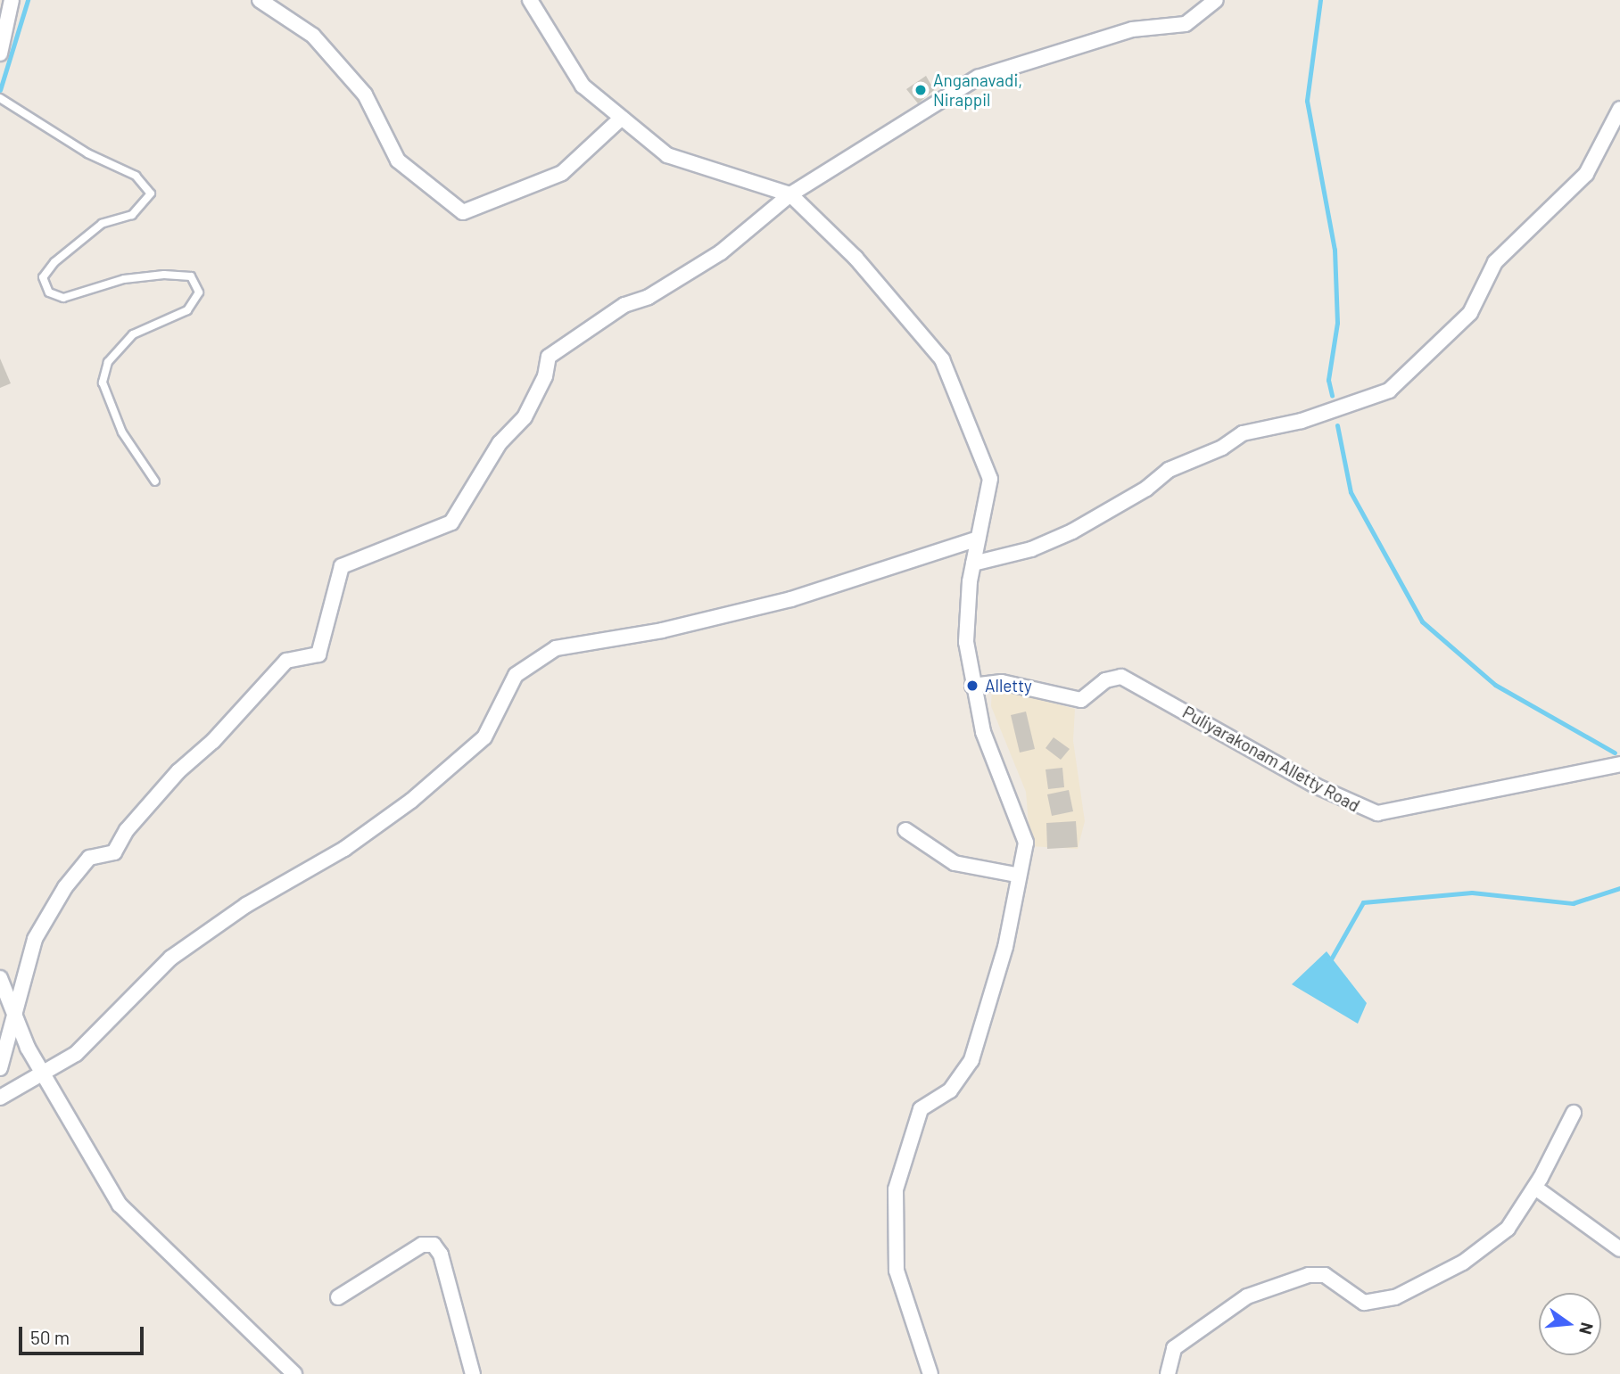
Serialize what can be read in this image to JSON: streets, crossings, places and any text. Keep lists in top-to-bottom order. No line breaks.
{"streets":{"street":["Puliyarakonam Alletty Road"]},"places":["Anganavadi, Nirappil","Alletty"],"scale_bar":"50 m","north":"right"}
